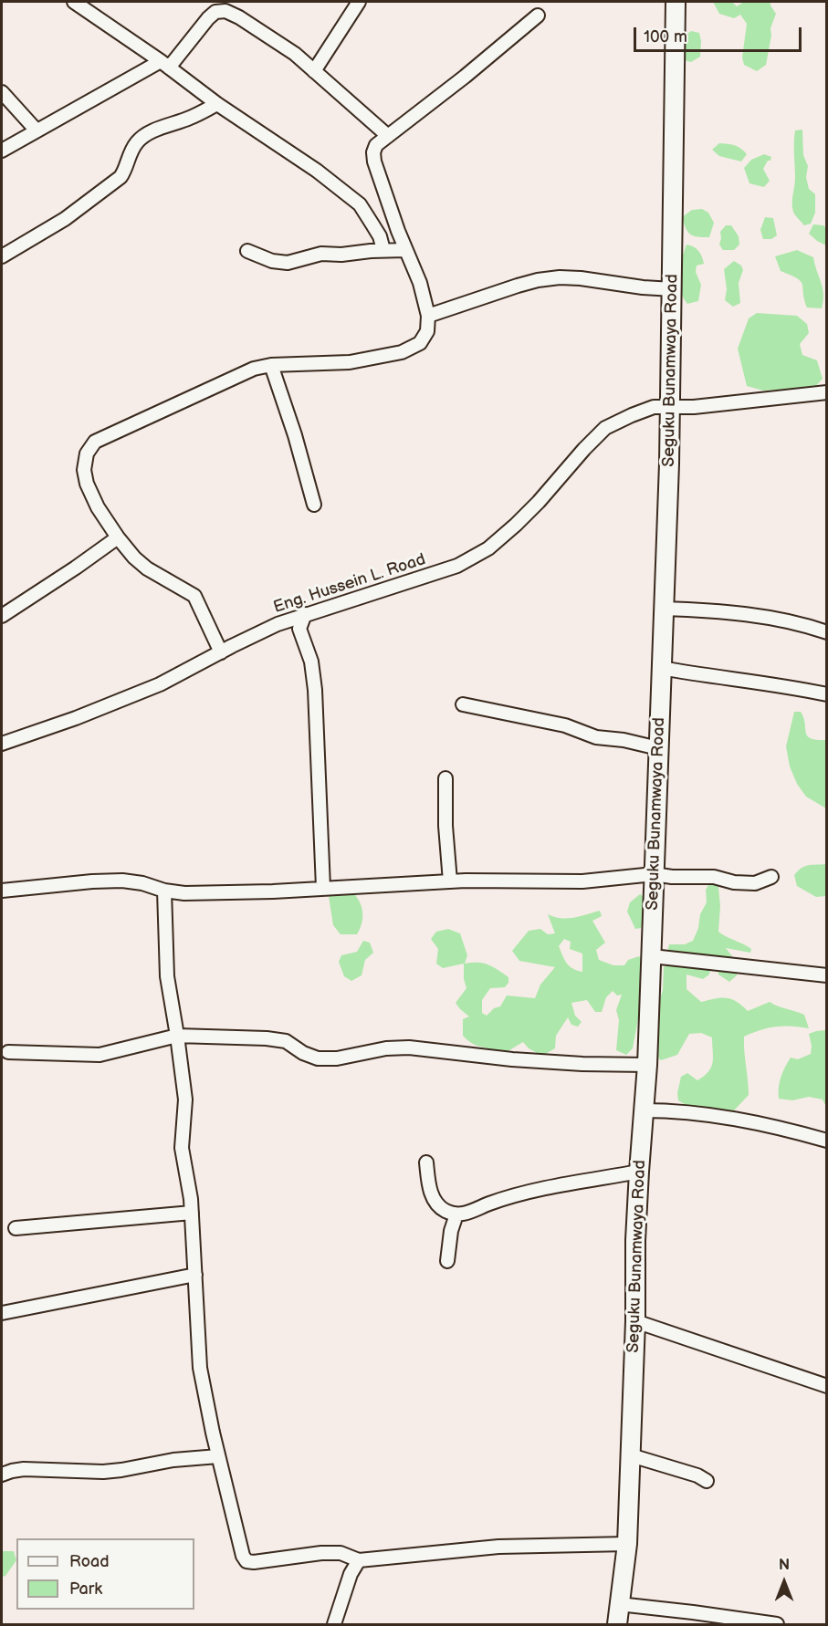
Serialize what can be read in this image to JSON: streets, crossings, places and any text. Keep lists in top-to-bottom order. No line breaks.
{"streets":{"main road":["Seguku Bunamwaya Road"],"street":["Eng. Hussein L. Road"]},"crossings":[["Seguku Bunamwaya Road","Eng. Hussein L. Road"]],"legend":["Road","Park"],"scale_bar":"100 m","north":"top"}
